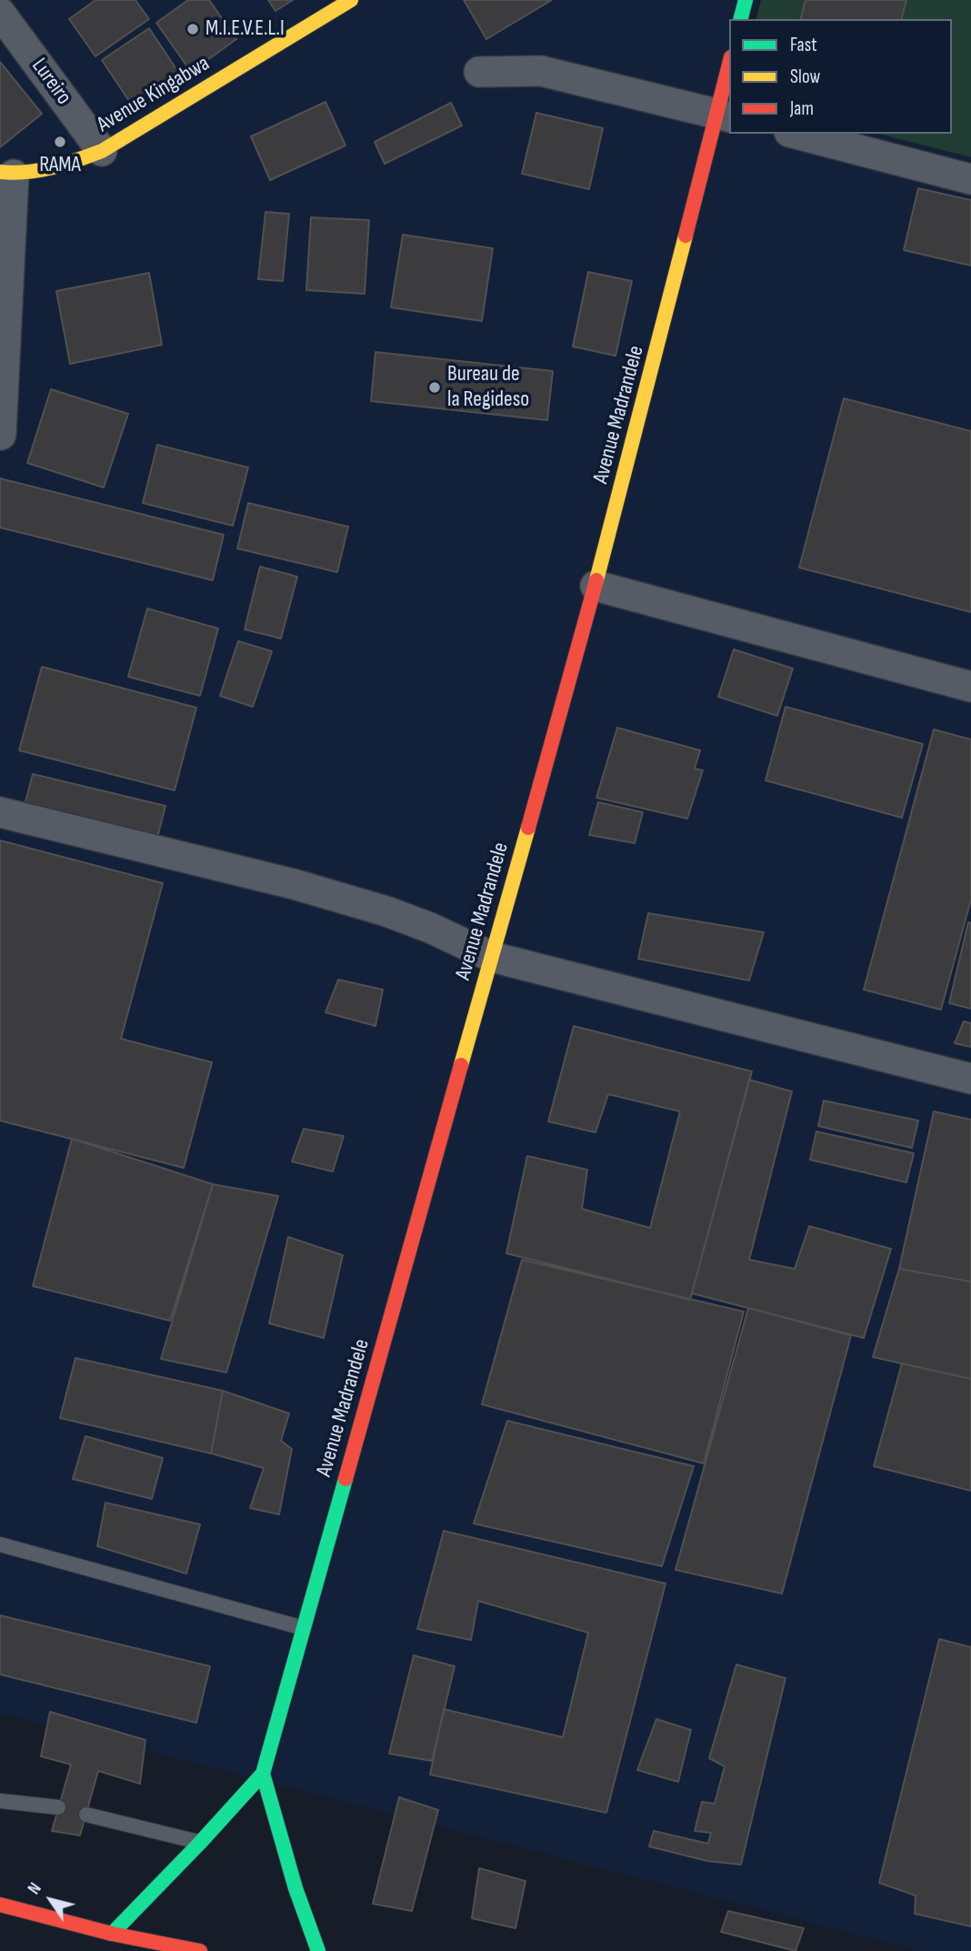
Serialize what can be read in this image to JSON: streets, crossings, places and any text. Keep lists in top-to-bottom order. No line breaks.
{"streets":{"street":["Lureiro","Avenue Kingabwa","Avenue Madrandele"]},"crossings":[["Lureiro","Avenue Kingabwa"]],"places":["M.I.E.V.E.L.I","RAMA","Bureau de la Regideso"],"legend":["Fast","Slow","Jam"],"north":"top left"}
